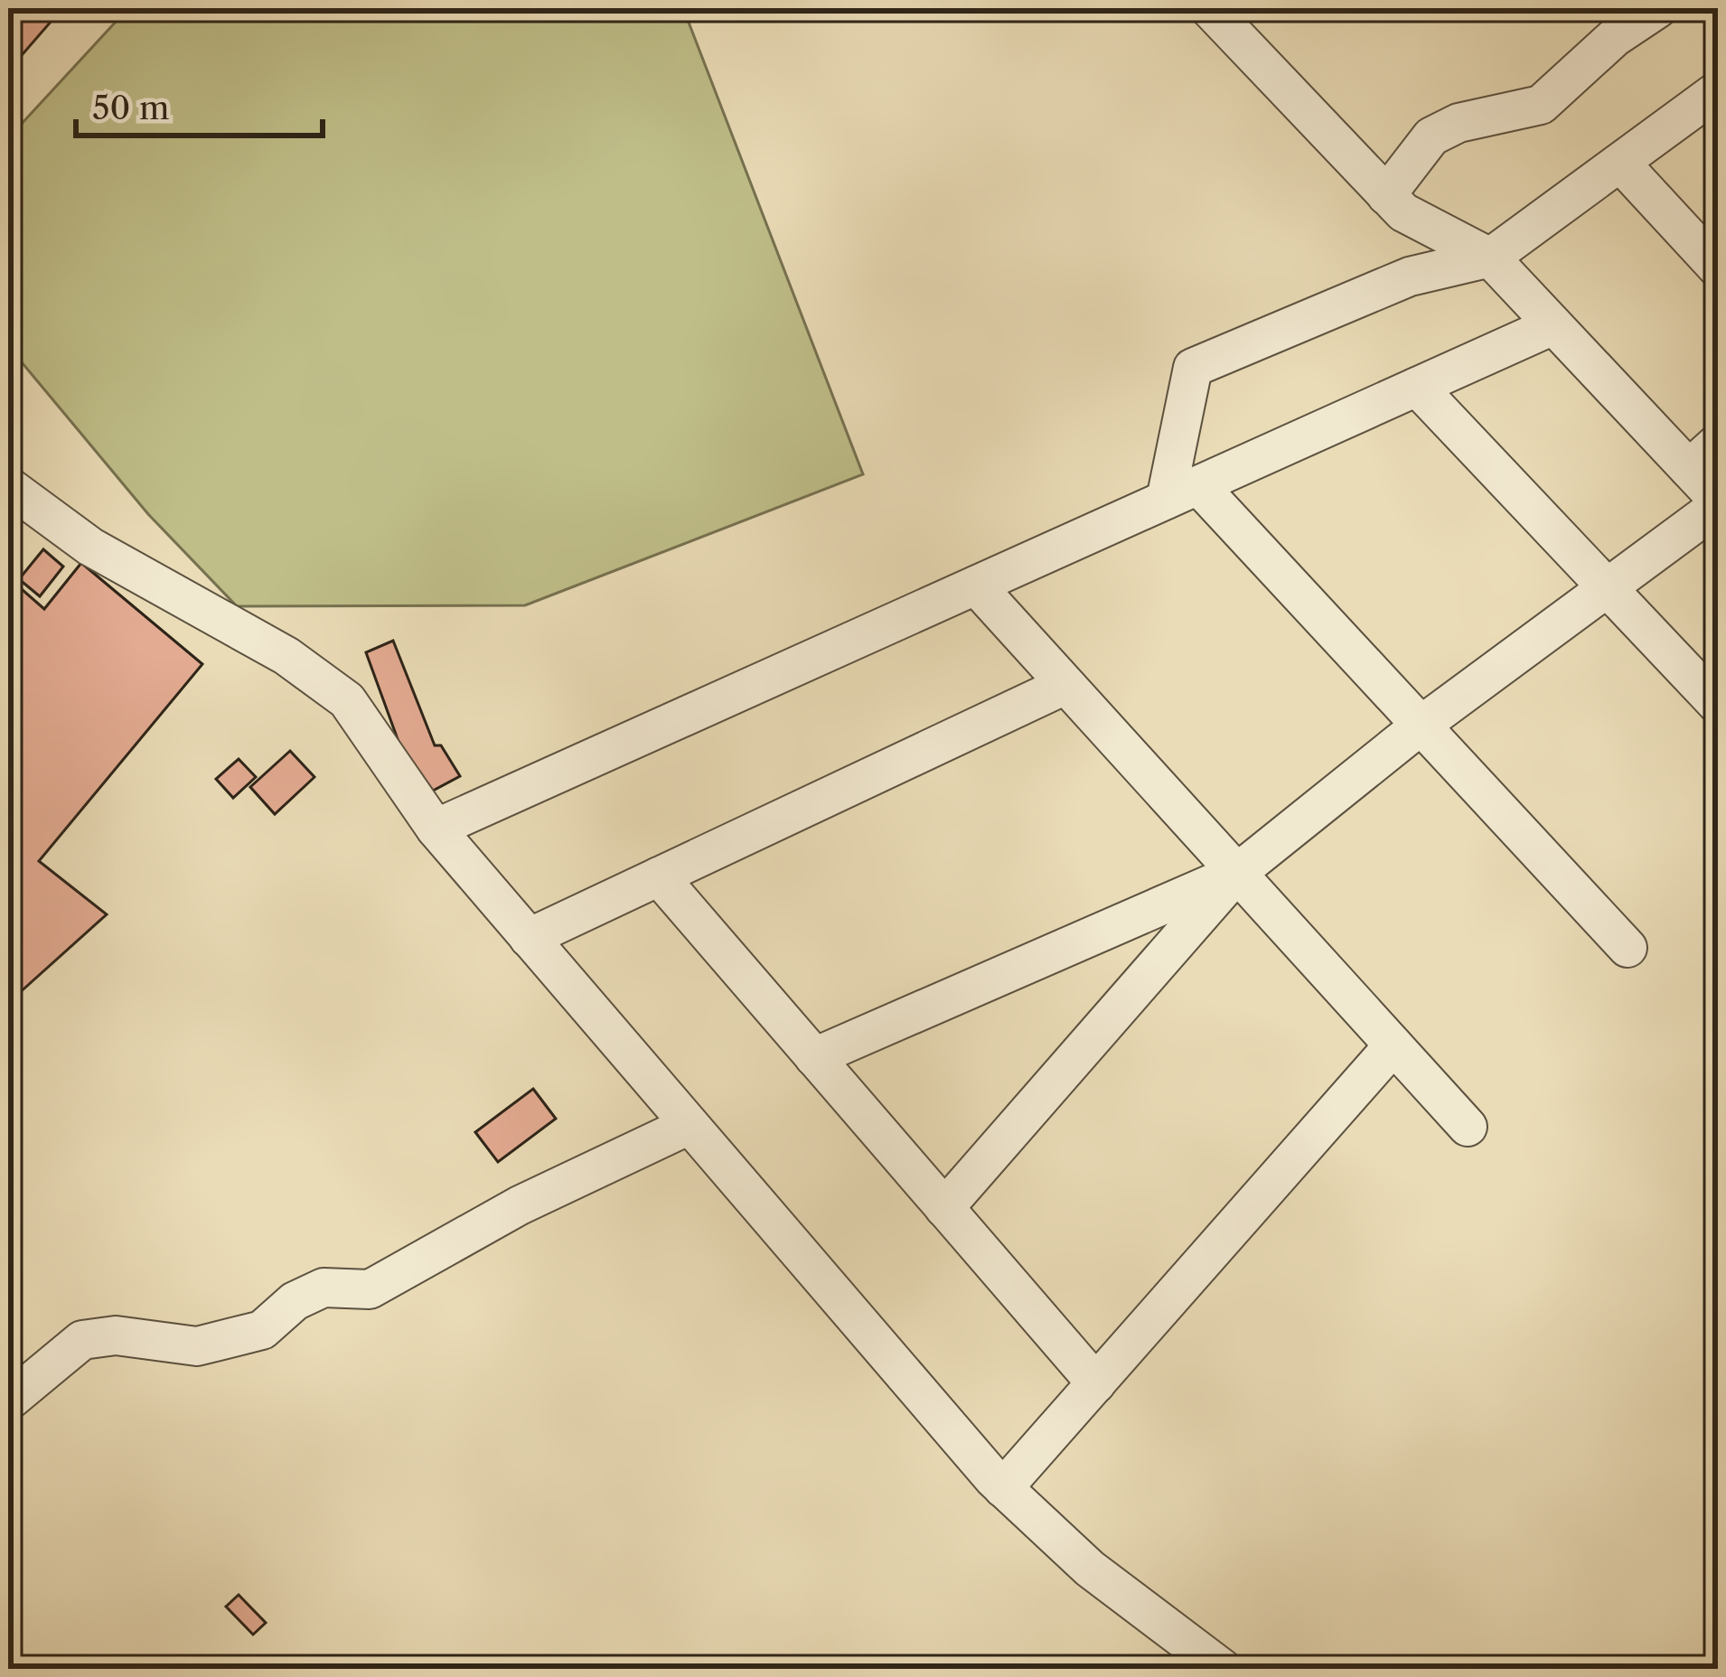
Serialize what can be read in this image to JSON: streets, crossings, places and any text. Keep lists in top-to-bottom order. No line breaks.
{"scale_bar":"50 m"}
